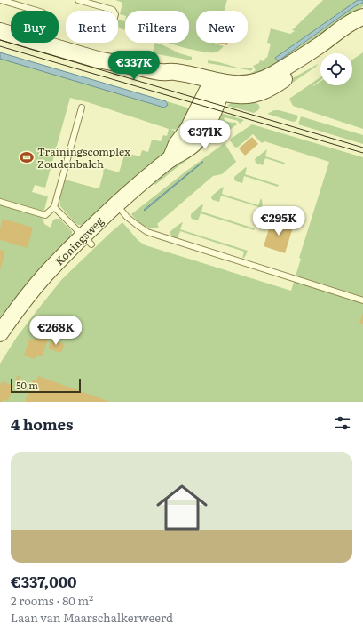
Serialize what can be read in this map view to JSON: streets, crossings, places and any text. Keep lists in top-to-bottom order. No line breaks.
{"streets":{"main road":["Koningsweg"]},"places":{"sports":["Trainingscomplex Zoudenbalch"]},"scale_bar":"50 m","page":{"chip":["Buy","Rent","Filters","New"],"price":["€337K","€371K","€295K","€268K"],"scale":"50 m","heading":"4 homes","list":[{"name":"€337,000","note":"2 rooms · 80 m² · Laan van Maarschalkerweerd"}]}}
